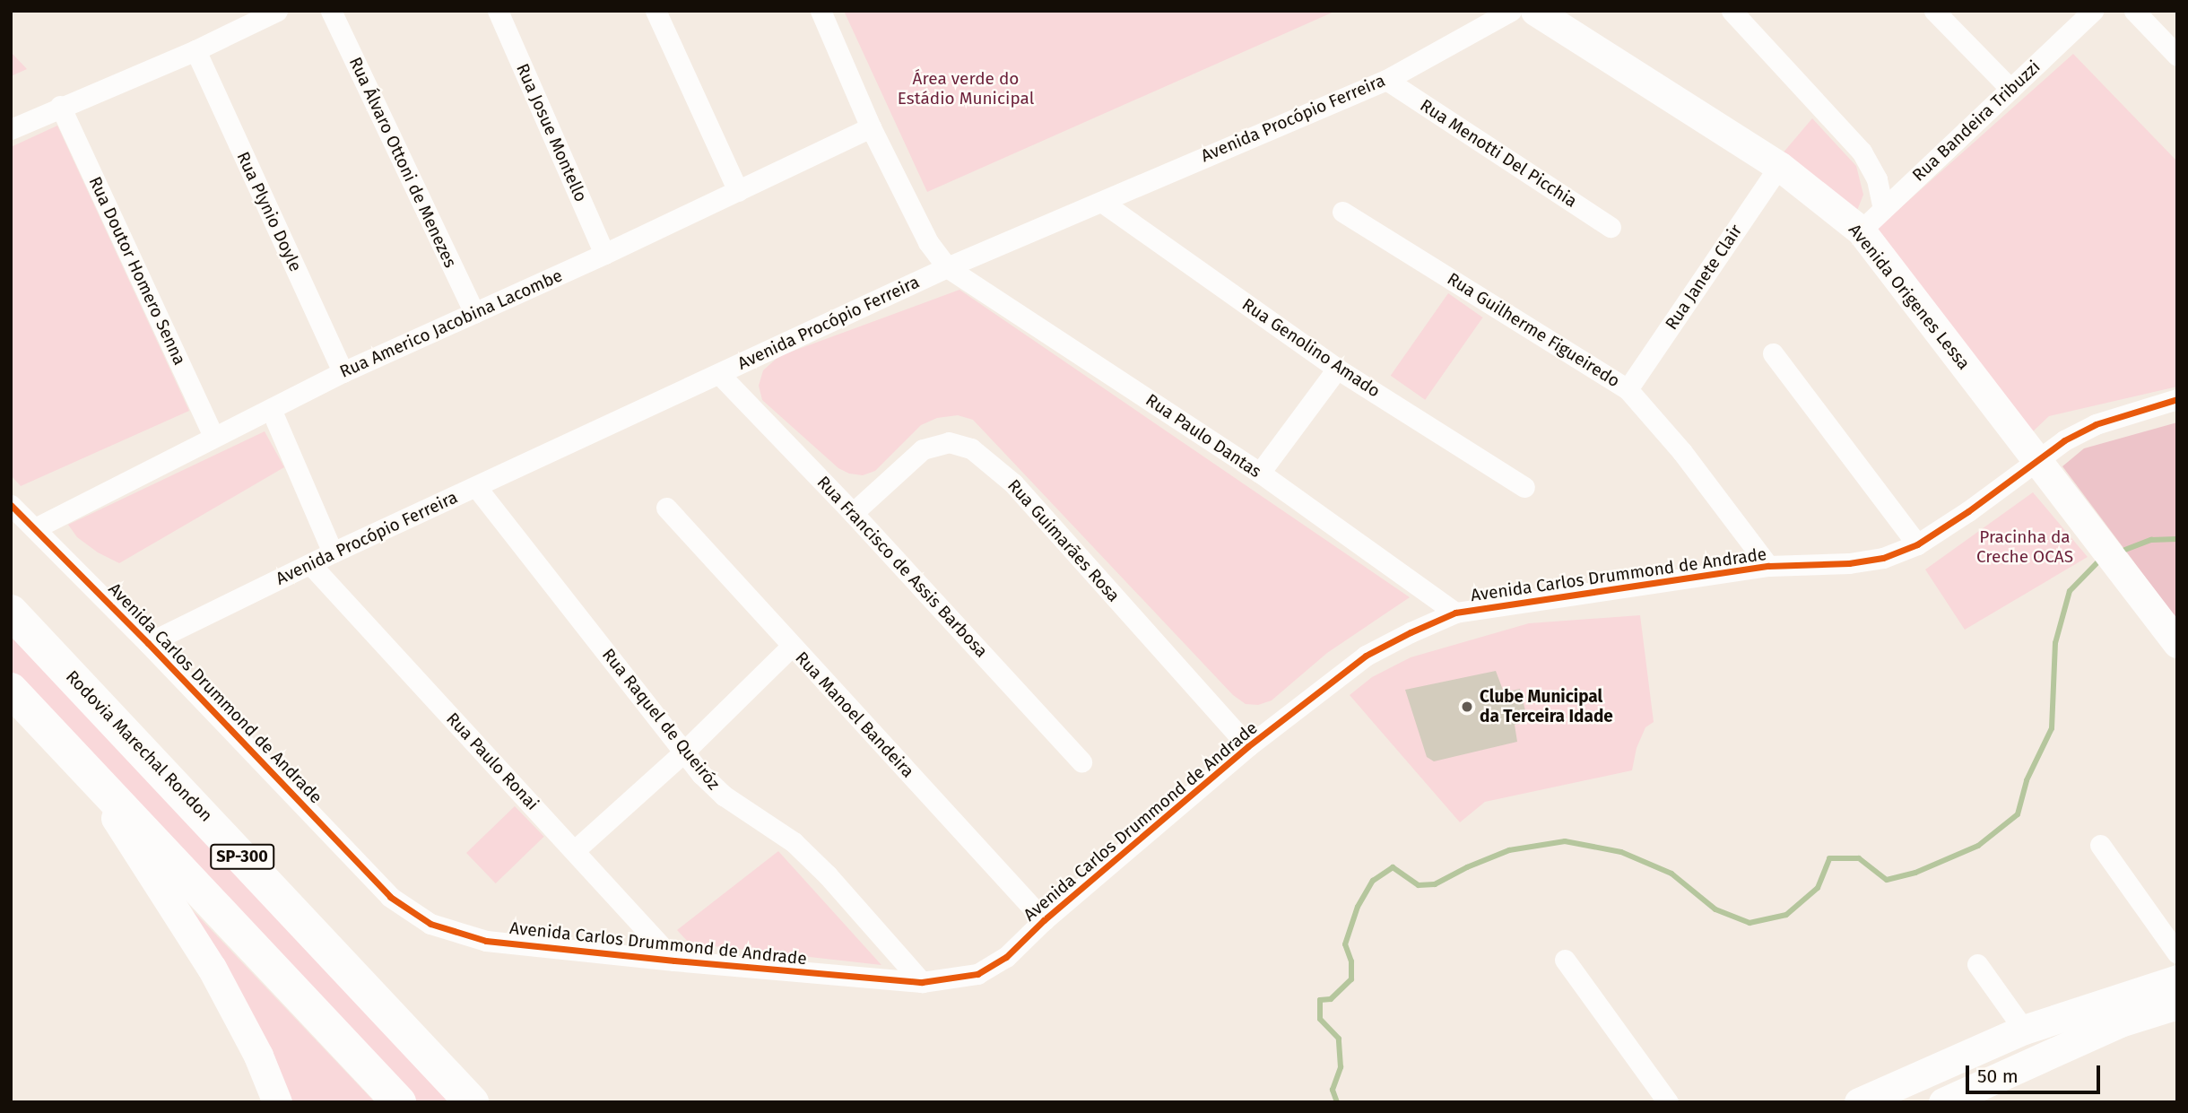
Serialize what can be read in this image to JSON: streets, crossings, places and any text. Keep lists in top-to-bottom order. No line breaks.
{"streets":{"highway":["Rodovia Marechal Rondon","SP-300"],"street":["Avenida Procópio Ferreira","Rua Bandeira Tribuzzi","Rua Josue Montello","Rua Menotti Del Picchia","Rua Álvaro Ottoni de Menezes","Rua Plynio Doyle","Rua Doutor Homero Senna","Rua Janete Clair","Avenida Origenes Lessa","Rua Americo Jacobina Lacombe","Rua Guilherme Figueiredo","Rua Genolino Amado","Rua Paulo Dantas","Rua Guimarães Rosa","Rua Francisco de Assis Barbosa","Avenida Carlos Drummond de Andrade","Rua Manoel Bandeira","Rua Raquel de Queiróz","Rua Paulo Ronai"]},"crossings":[["Avenida Procópio Ferreira","Rua Menotti Del Picchia"],["Avenida Procópio Ferreira","Rua Genolino Amado"],["Avenida Procópio Ferreira","Rua Paulo Dantas"],["Avenida Procópio Ferreira","Rua Francisco de Assis Barbosa"],["Avenida Procópio Ferreira","Avenida Carlos Drummond de Andrade"],["Avenida Procópio Ferreira","Rua Raquel de Queiróz"],["Avenida Procópio Ferreira","Rua Paulo Ronai"],["Rua Bandeira Tribuzzi","Avenida Origenes Lessa"],["Rua Josue Montello","Rua Americo Jacobina Lacombe"],["Rua Álvaro Ottoni de Menezes","Rua Americo Jacobina Lacombe"],["Rua Plynio Doyle","Rua Americo Jacobina Lacombe"],["Rua Doutor Homero Senna","Rua Americo Jacobina Lacombe"],["Rua Janete Clair","Avenida Origenes Lessa"],["Rua Janete Clair","Rua Guilherme Figueiredo"],["Avenida Origenes Lessa","Avenida Carlos Drummond de Andrade"],["Rua Americo Jacobina Lacombe","Avenida Carlos Drummond de Andrade"],["Rua Guilherme Figueiredo","Avenida Carlos Drummond de Andrade"],["Rua Paulo Dantas","Avenida Carlos Drummond de Andrade"],["Rua Guimarães Rosa","Rua Francisco de Assis Barbosa"],["Rua Guimarães Rosa","Avenida Carlos Drummond de Andrade"],["Avenida Carlos Drummond de Andrade","Rua Manoel Bandeira"],["Avenida Carlos Drummond de Andrade","Rua Raquel de Queiróz"],["Avenida Carlos Drummond de Andrade","Rua Paulo Ronai"]],"parks":["Área verde do Estádio Municipal","Pracinha da Creche OCAS"],"places":["Clube Municipal da Terceira Idade"],"scale_bar":"50 m"}
